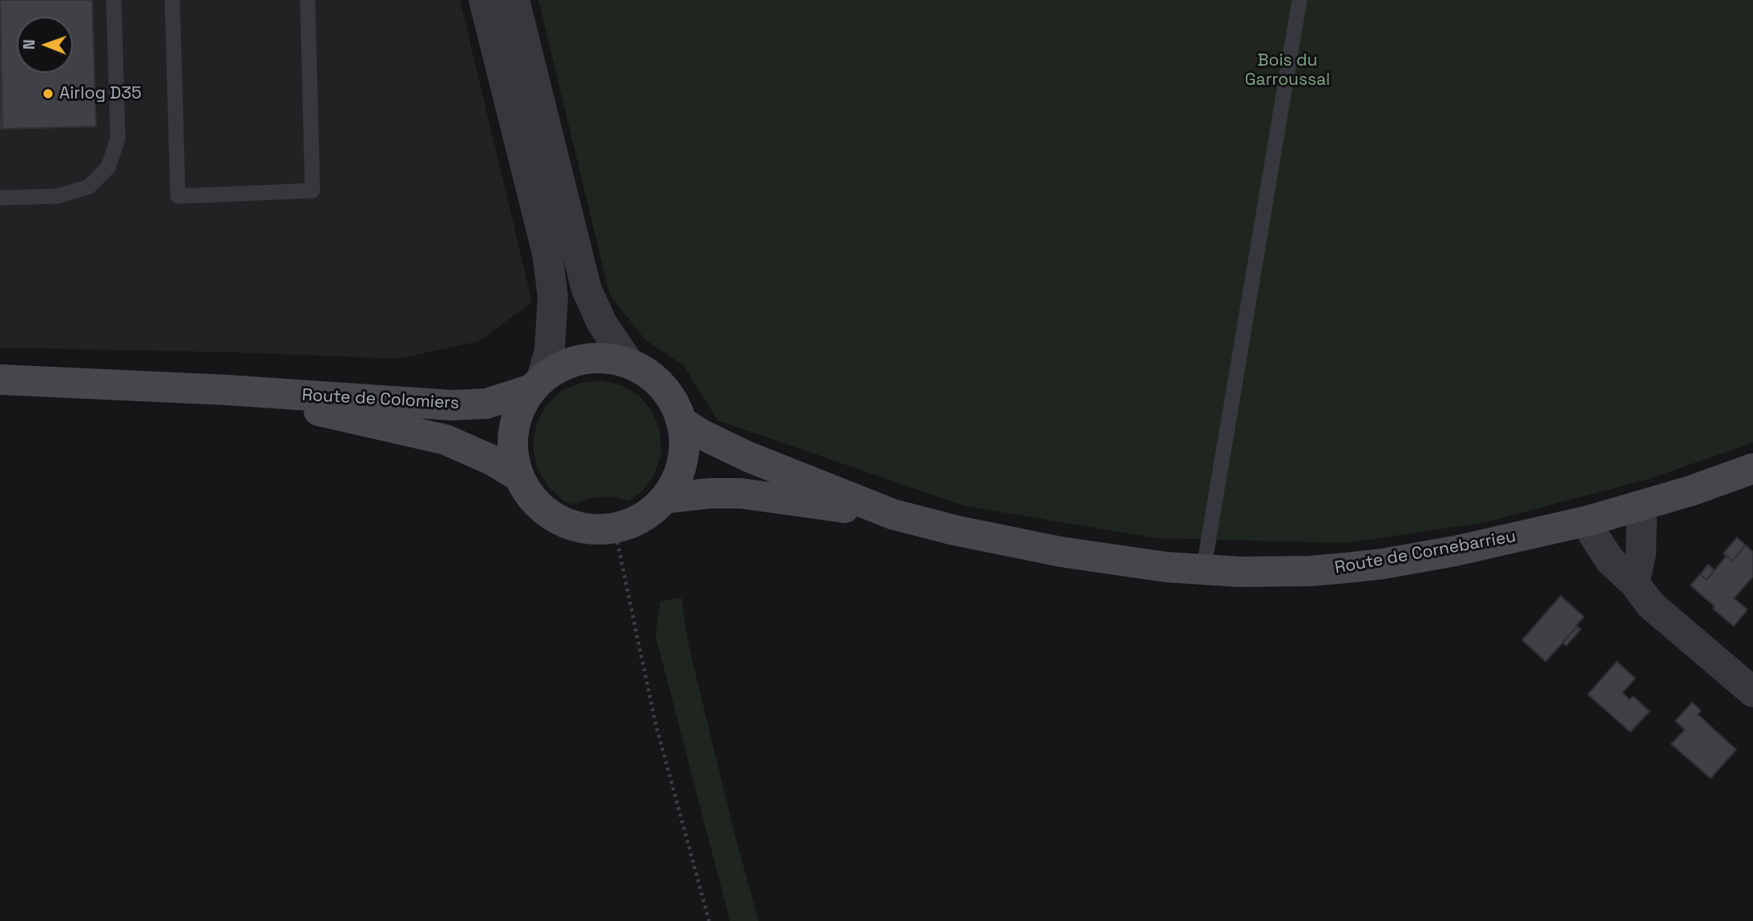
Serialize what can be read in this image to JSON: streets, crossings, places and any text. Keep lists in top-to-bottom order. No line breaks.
{"streets":{"main road":["Route de Colomiers","Route de Cornebarrieu"]},"crossings":[["Route de Colomiers","Route de Cornebarrieu"]],"parks":["Bois du Garroussal"],"places":["Airlog D35"],"north":"left"}
